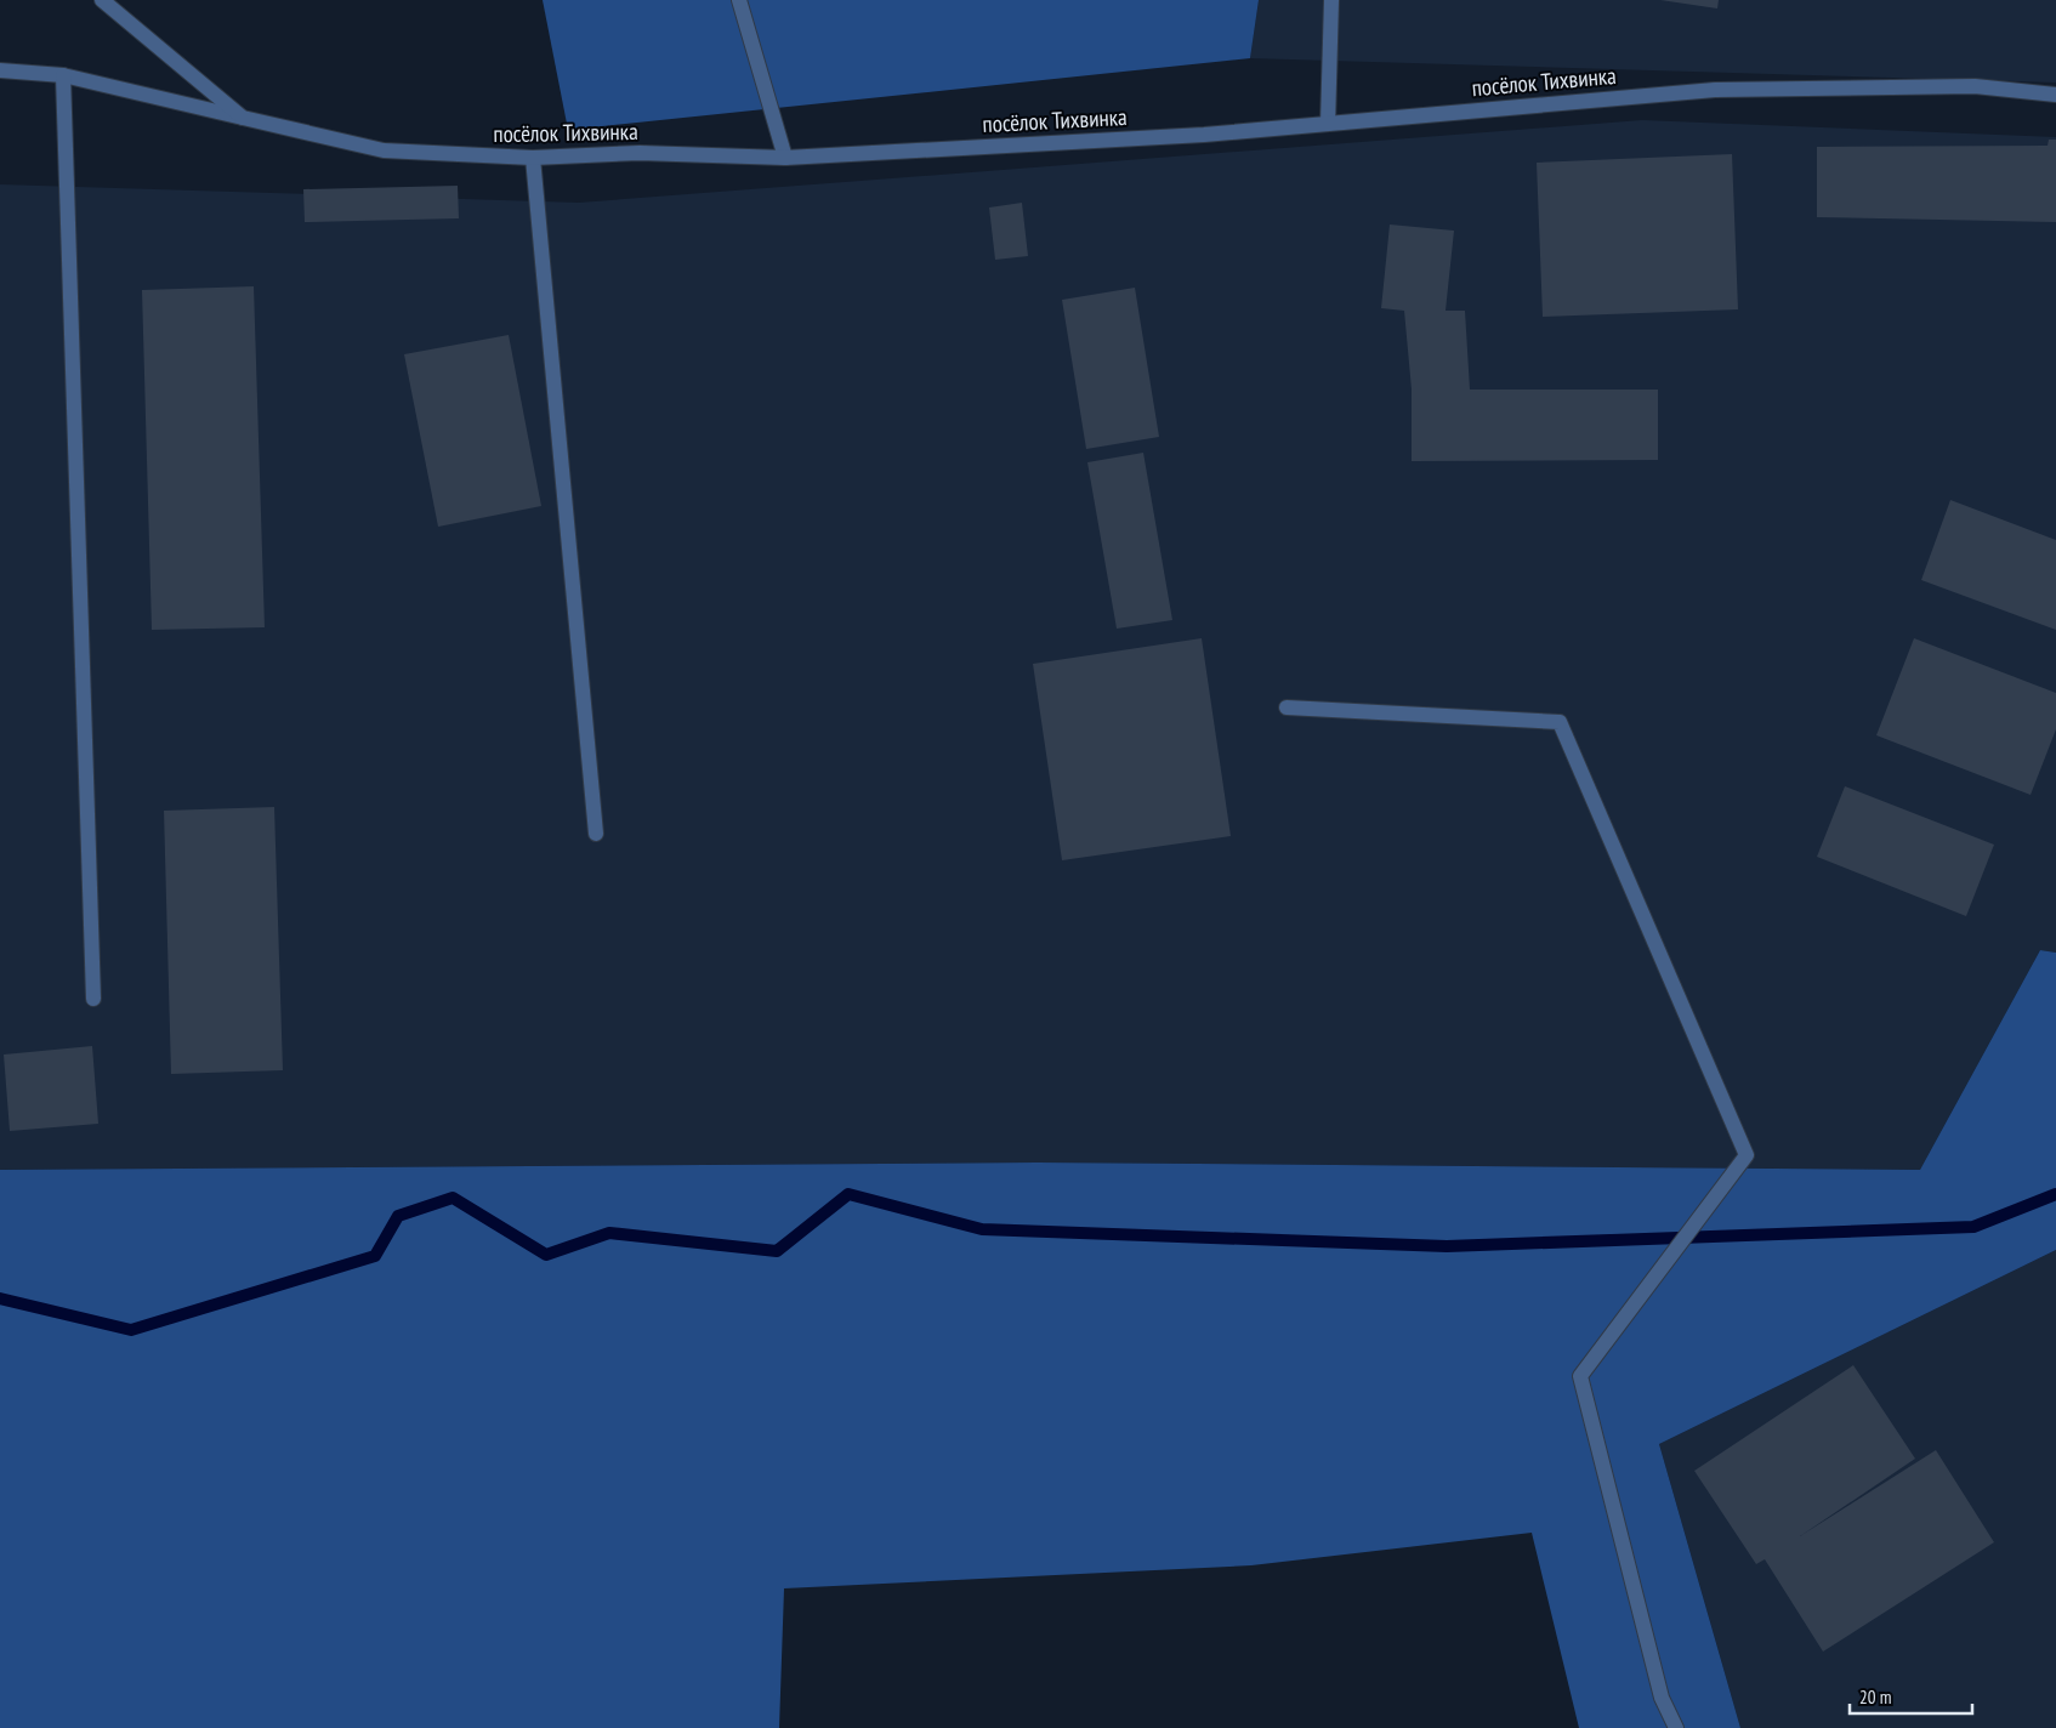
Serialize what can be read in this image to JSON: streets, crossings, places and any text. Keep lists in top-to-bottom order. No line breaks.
{"streets":{"street":["посёлок Тихвинка"]},"scale_bar":"20 m"}
